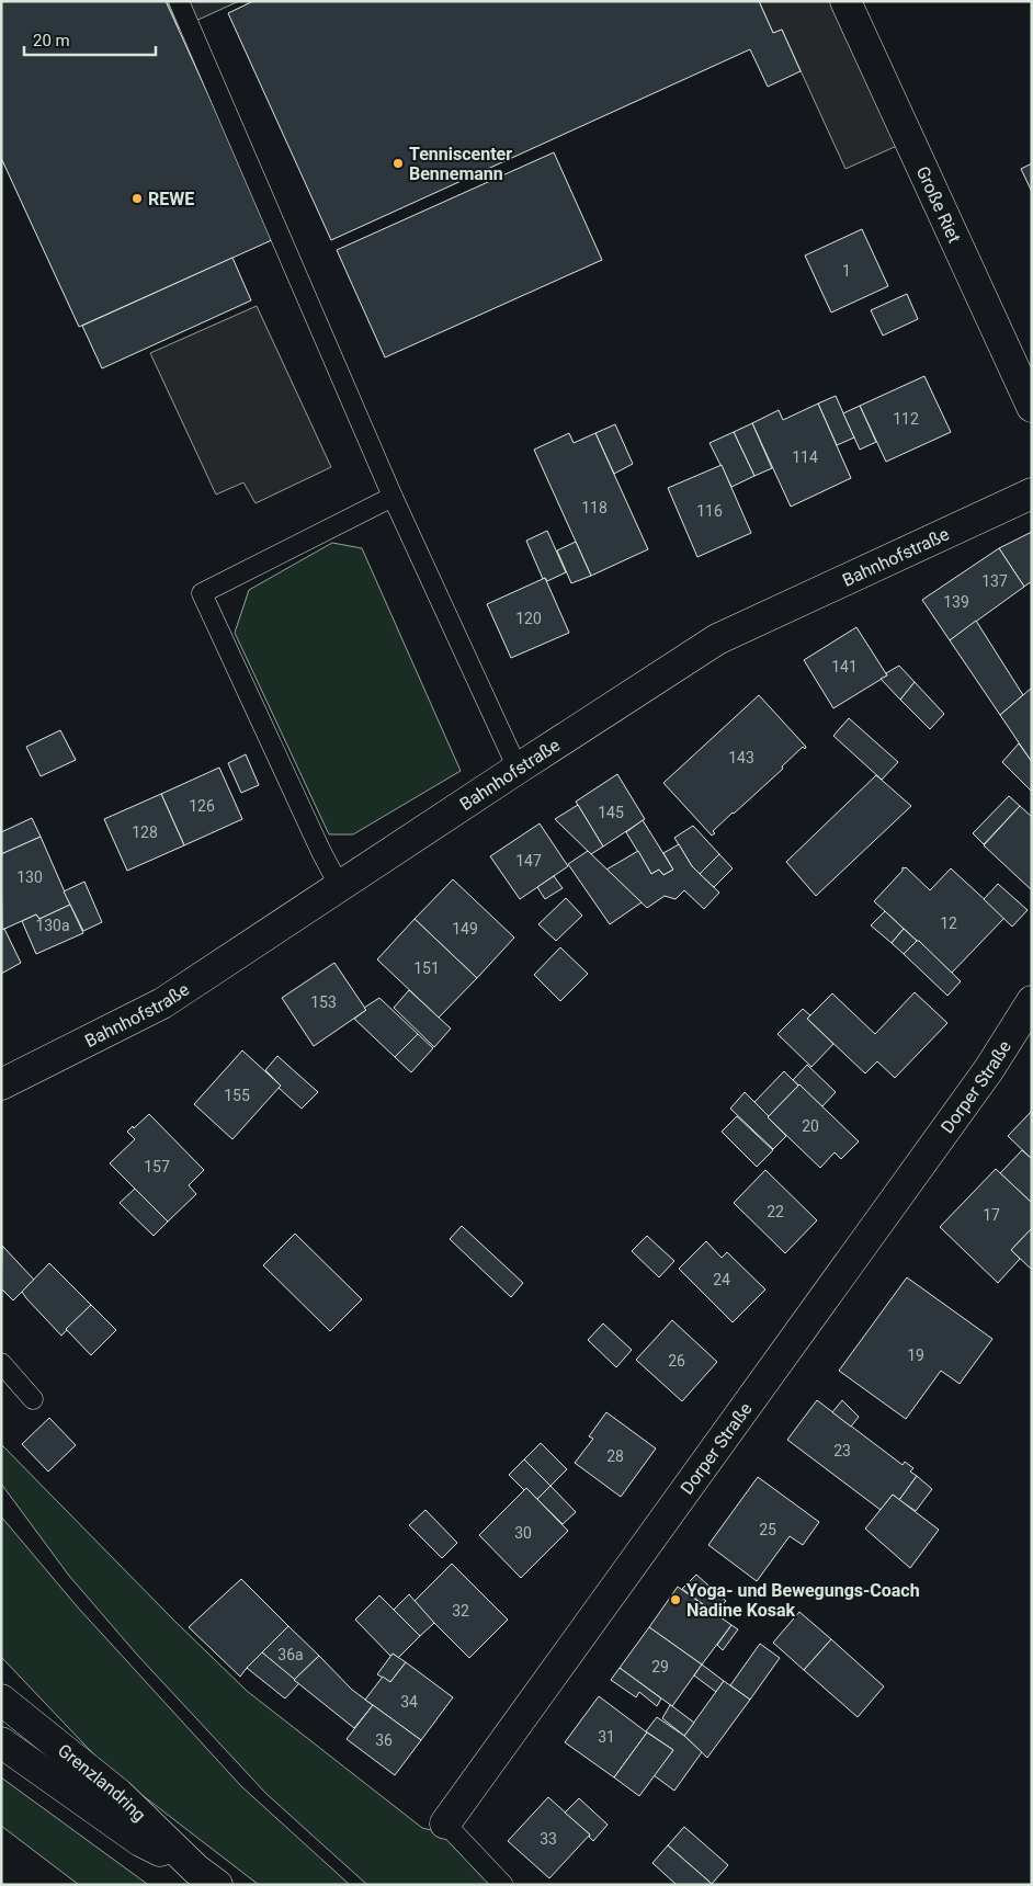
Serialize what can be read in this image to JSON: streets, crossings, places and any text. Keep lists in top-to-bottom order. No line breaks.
{"streets":{"street":["Große Riet","Bahnhofstraße","Dorper Straße","Grenzlandring"]},"places":["Tenniscenter Bennemann","REWE","Yoga- und Bewegungs-Coach Nadine Kosak"],"house_numbers":["1","112","114","118","116","137","139","120","141","143","126","145","128","147","130","12","130a","149","151","153","155","20","157","22","17","24","19","26","23","28","25","30","32","36a","29","34","31","36","33"],"scale_bar":"20 m"}
